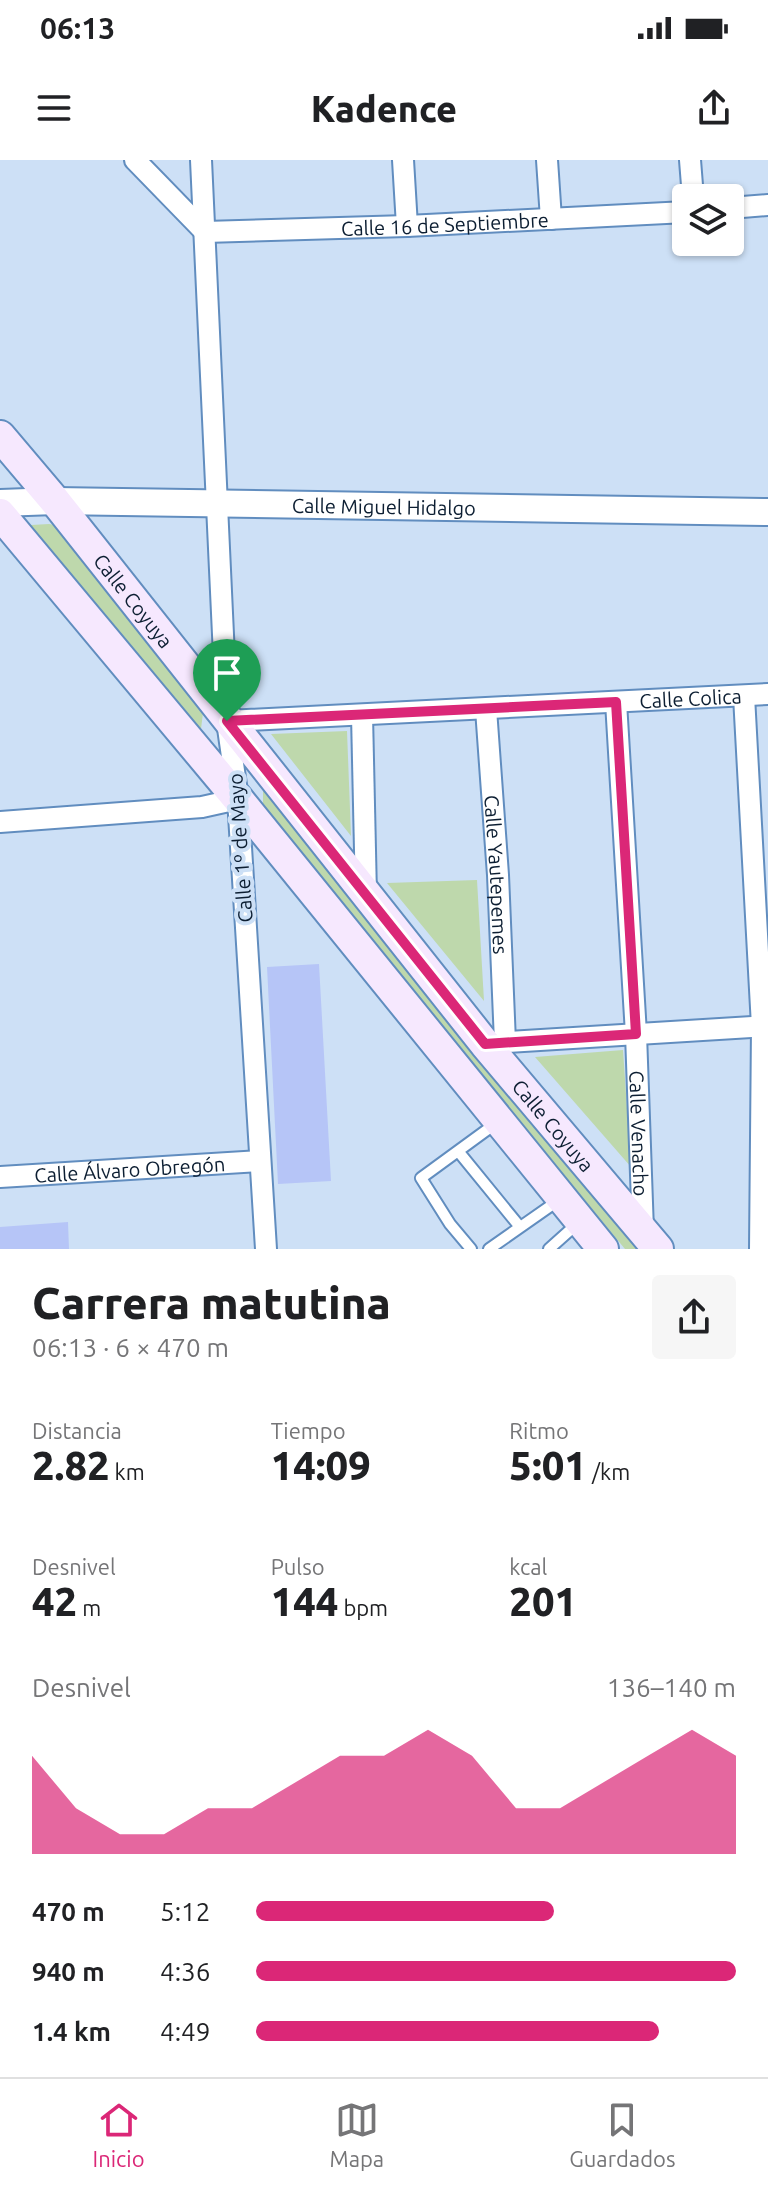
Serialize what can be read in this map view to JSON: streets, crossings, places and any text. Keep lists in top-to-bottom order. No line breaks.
{"streets":{"main road":["Calle Coyuya"],"street":["Calle 16 de Septiembre","Calle Miguel Hidalgo","Calle Colica","Calle 1º de Mayo","Calle Yautepemes","Calle Venacho","Calle Álvaro Obregón"]},"crossings":[["Calle 16 de Septiembre","Calle 1º de Mayo"],["Calle Miguel Hidalgo","Calle Coyuya"],["Calle Miguel Hidalgo","Calle 1º de Mayo"],["Calle Coyuya","Calle Colica"],["Calle Coyuya","Calle 1º de Mayo"],["Calle Coyuya","Calle Yautepemes"],["Calle Coyuya","Calle Venacho"],["Calle Colica","Calle 1º de Mayo"],["Calle Colica","Calle Yautepemes"],["Calle Colica","Calle Venacho"],["Calle 1º de Mayo","Calle Álvaro Obregón"]],"page":{"status":"06:13","header":"Kadence","heading":["Carrera matutina","06:13 · 6 × 470 m"],"stats":[["Distancia","2.82 km"],["Tiempo","14:09"],["Ritmo","5:01 /km"],["Desnivel","42 m"],["Pulso","144 bpm"],["kcal","201"]],"chart":["Desnivel","136–140 m"],"list":[{"name":"470 m","note":"5:12"},{"name":"940 m","note":"4:36"},{"name":"1.4 km","note":"4:49"}],"tabs":["Inicio","Mapa","Guardados"]}}
